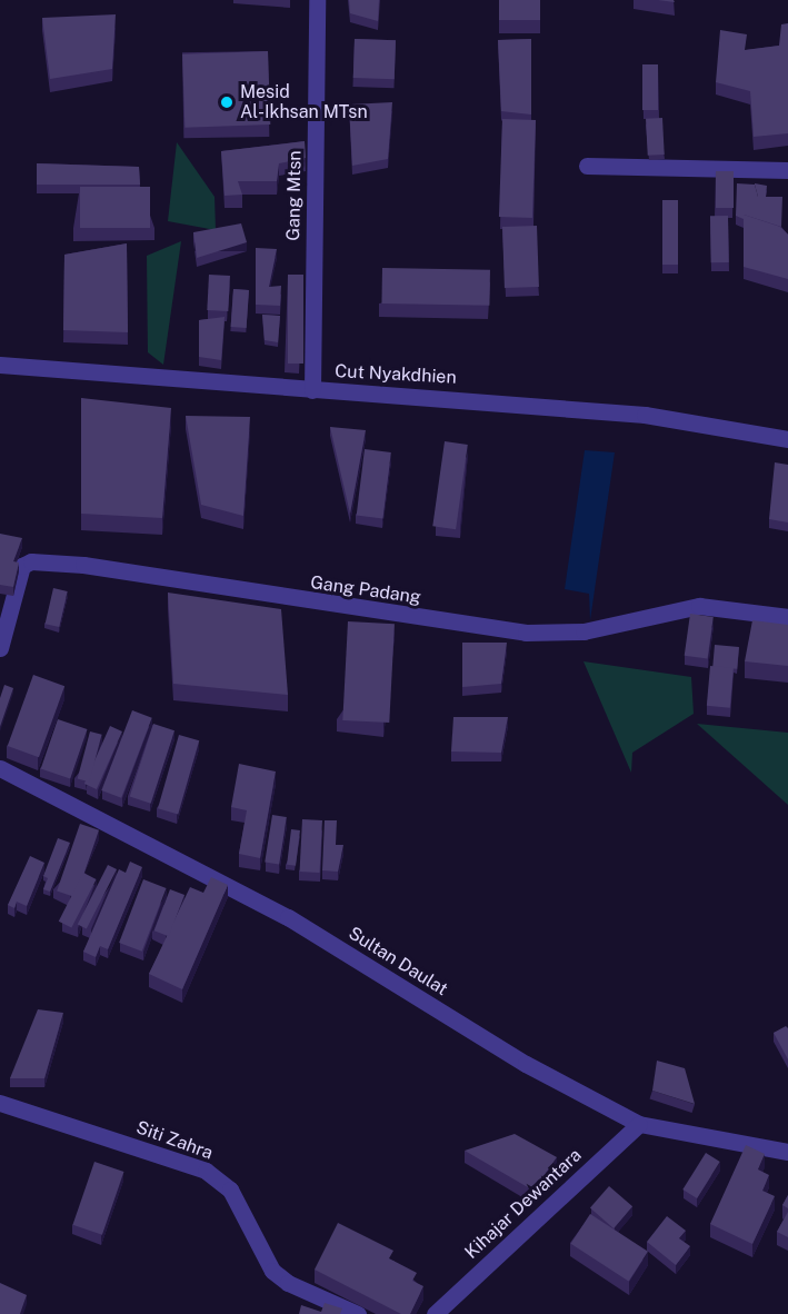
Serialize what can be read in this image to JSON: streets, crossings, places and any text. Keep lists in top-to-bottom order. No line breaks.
{"streets":{"street":["Gang Mtsn","Cut Nyakdhien","Gang Padang","Sultan Daulat","Siti Zahra","Kihajar Dewantara"]},"crossings":[["Gang Mtsn","Cut Nyakdhien"],["Sultan Daulat","Kihajar Dewantara"]],"places":["Mesid Al-Ikhsan MTsn"]}
